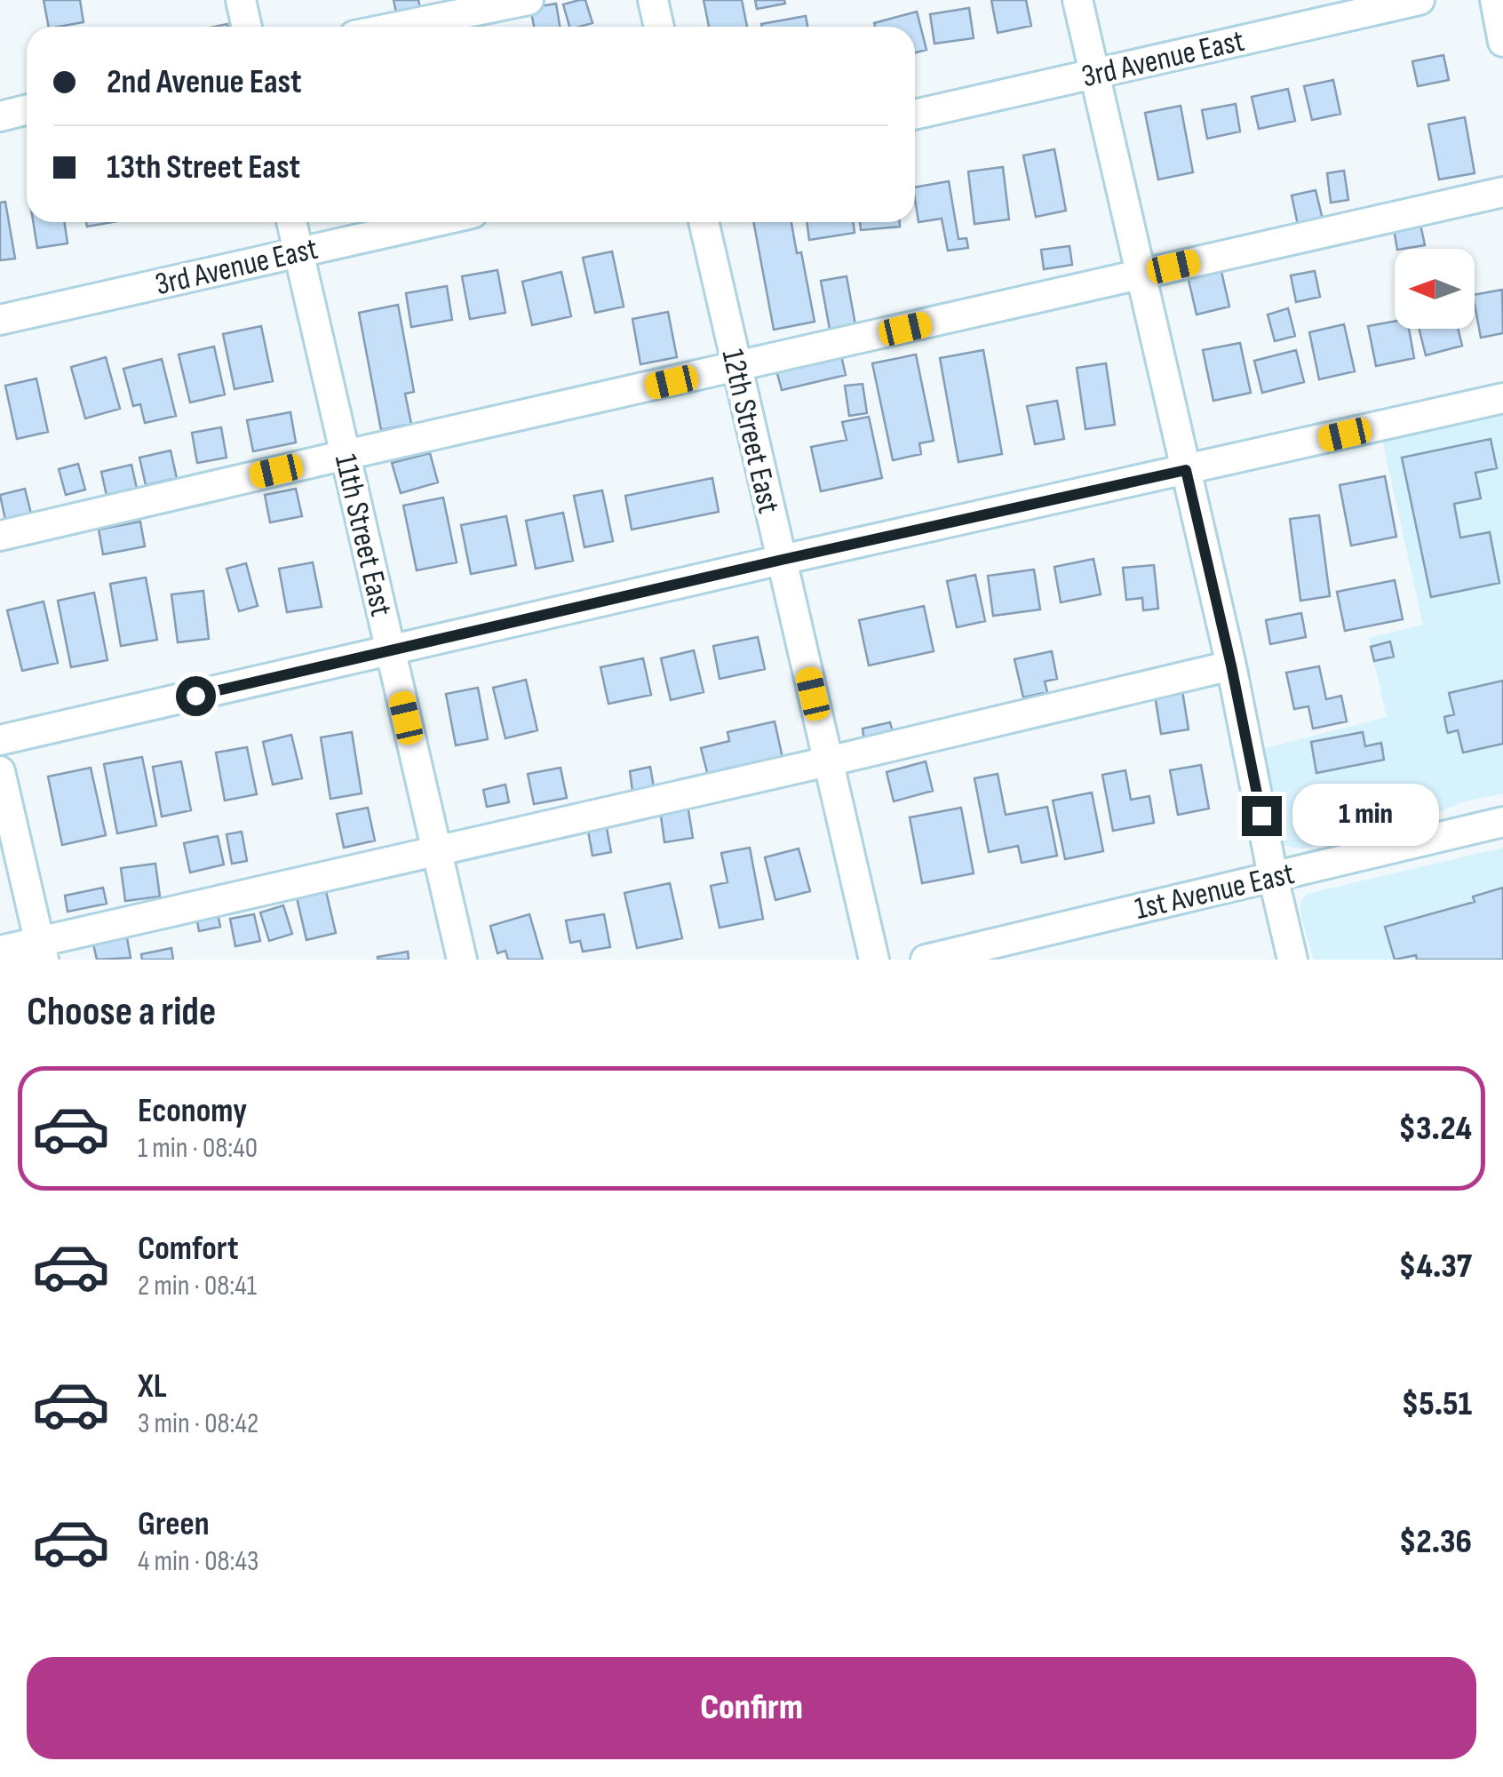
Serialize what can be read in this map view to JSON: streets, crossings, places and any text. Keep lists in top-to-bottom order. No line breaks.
{"streets":{"street":["3rd Avenue East","12th Street East","11th Street East","1st Avenue East"]},"crossings":[["3rd Avenue East","11th Street East"]],"north":"left","page":{"banner":["2nd Avenue East","13th Street East"],"bubble":"1 min","heading":"Choose a ride","list":[{"name":"Economy","note":"1 min · 08:40","value":"$3.24"},{"name":"Comfort","note":"2 min · 08:41","value":"$4.37"},{"name":"XL","note":"3 min · 08:42","value":"$5.51"},{"name":"Green","note":"4 min · 08:43","value":"$2.36"}],"buttons":"Confirm"}}
